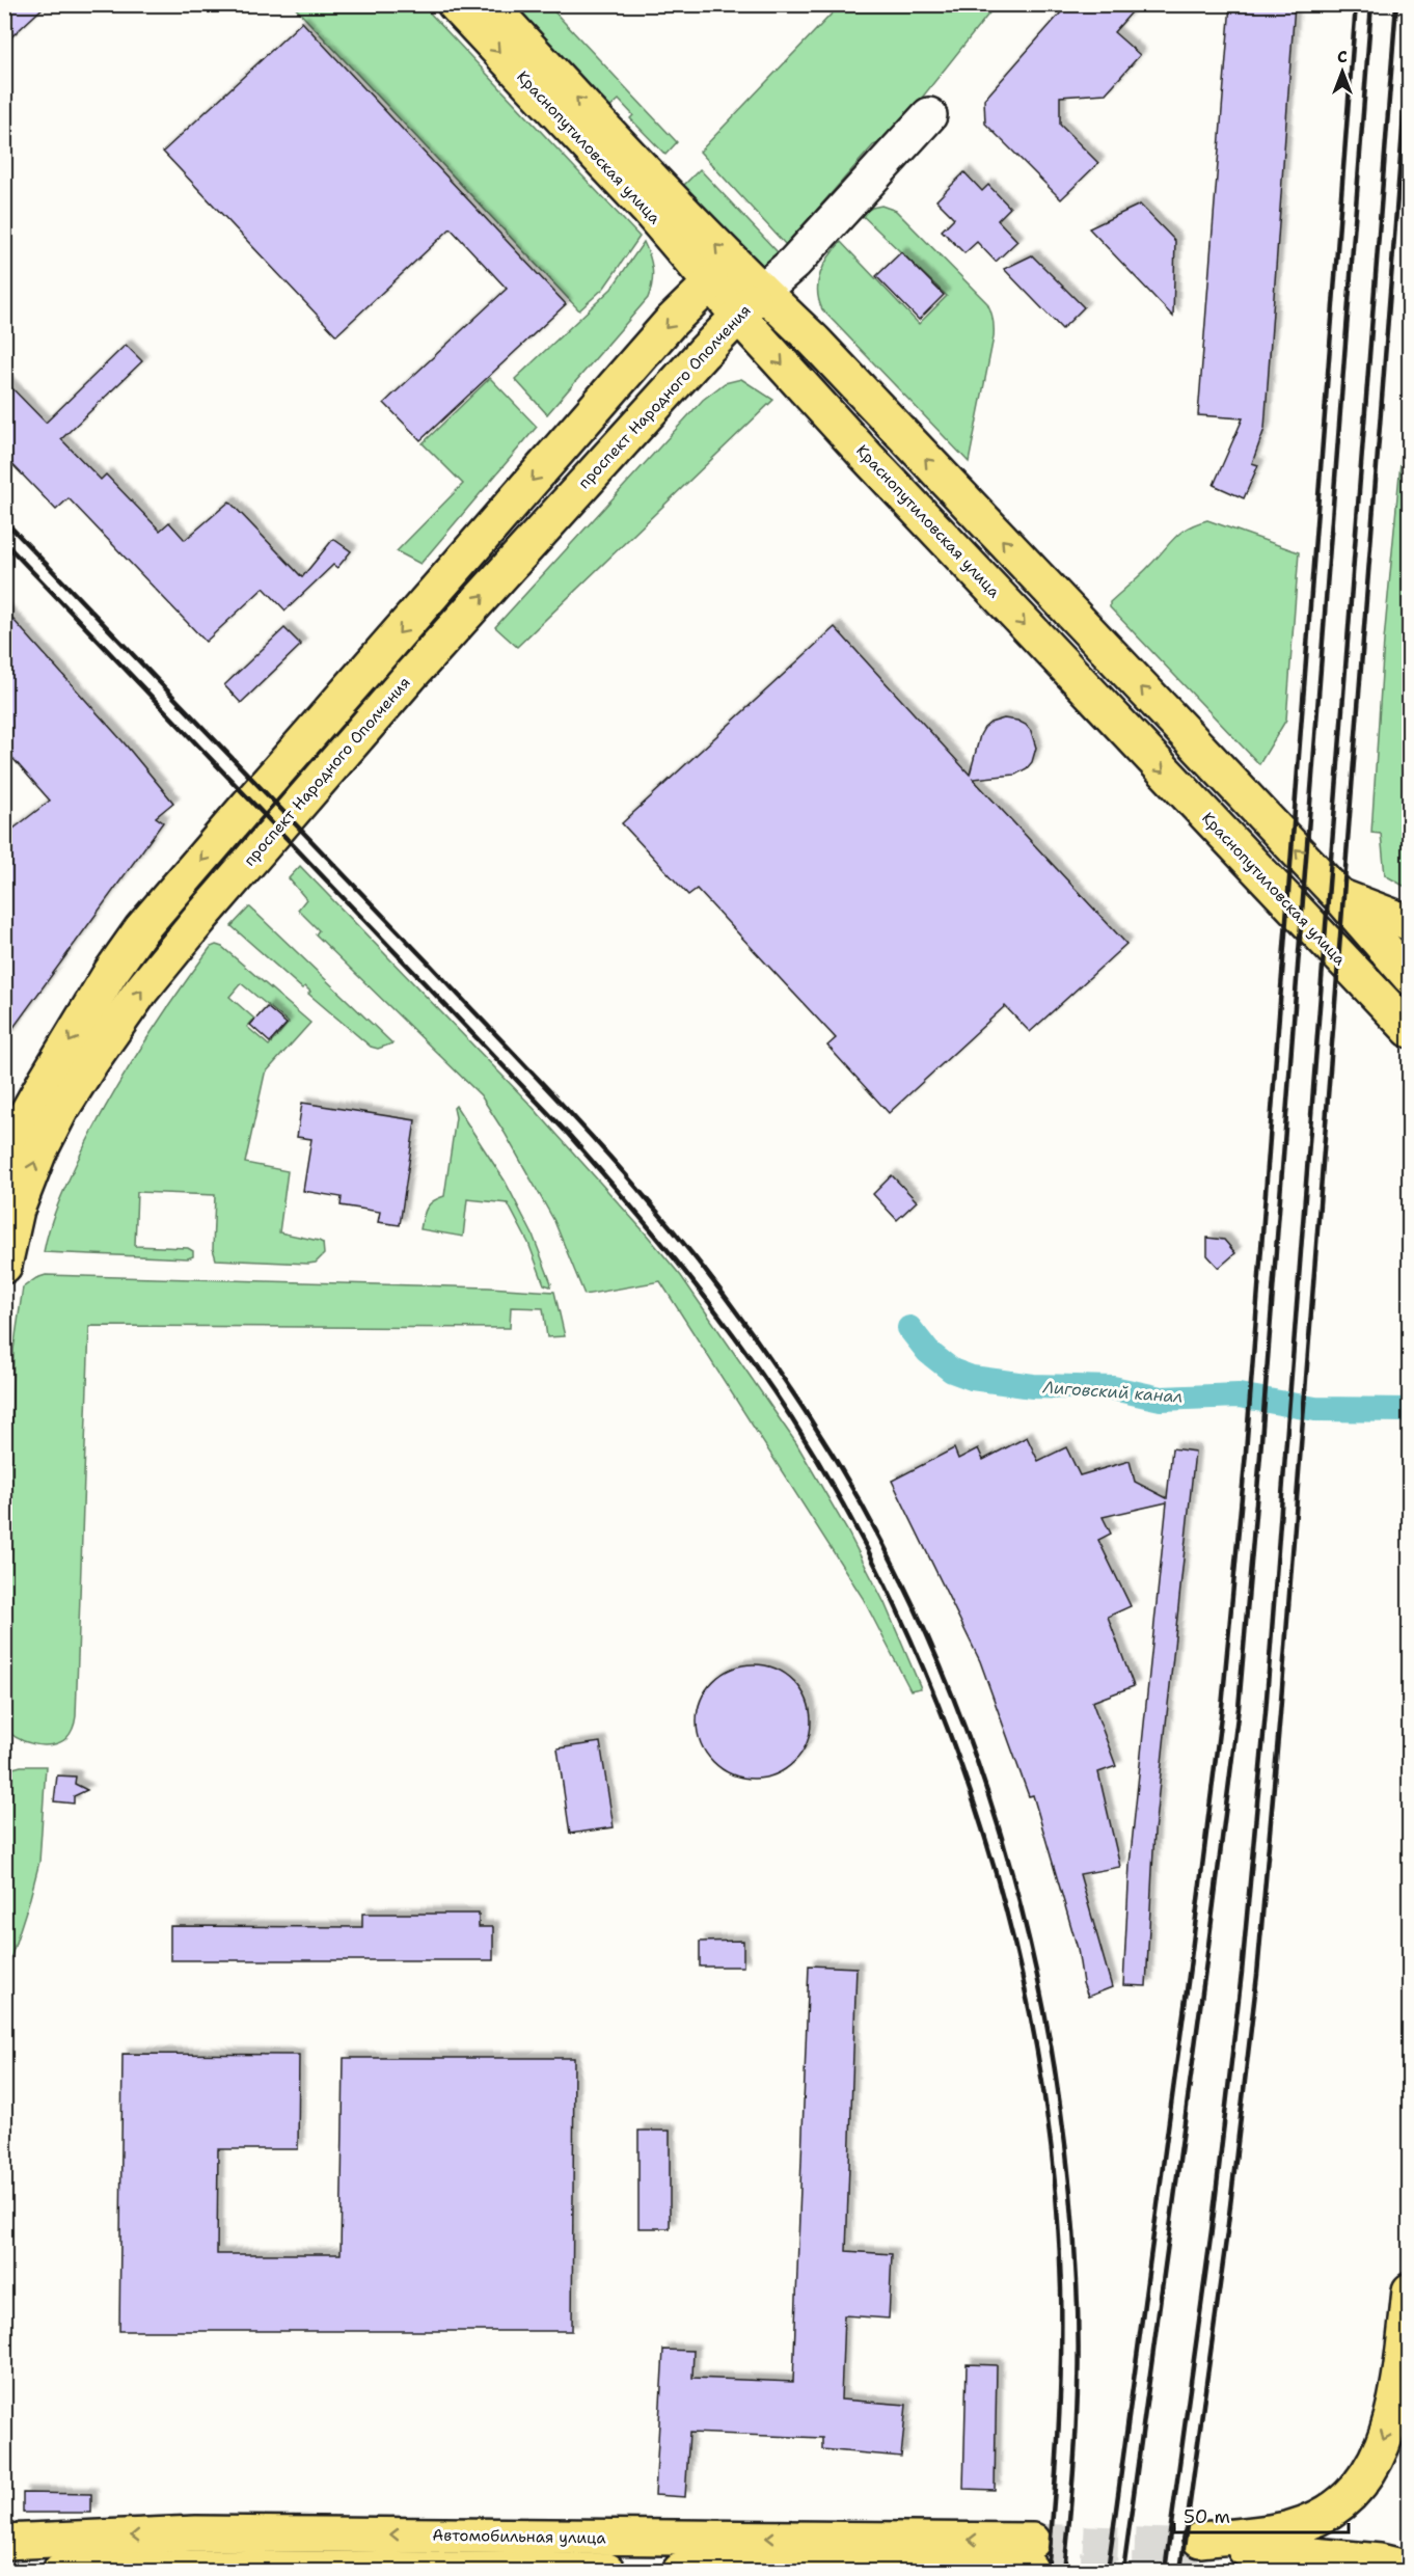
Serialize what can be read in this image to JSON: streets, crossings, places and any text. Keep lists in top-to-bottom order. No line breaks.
{"streets":{"main road":["Краснопутиловская улица","проспект Народного Ополчения","Автомобильная улица"]},"crossings":[["Краснопутиловская улица","проспект Народного Ополчения"]],"water":["Лиговский канал"],"scale_bar":"50 m","north":"top"}
